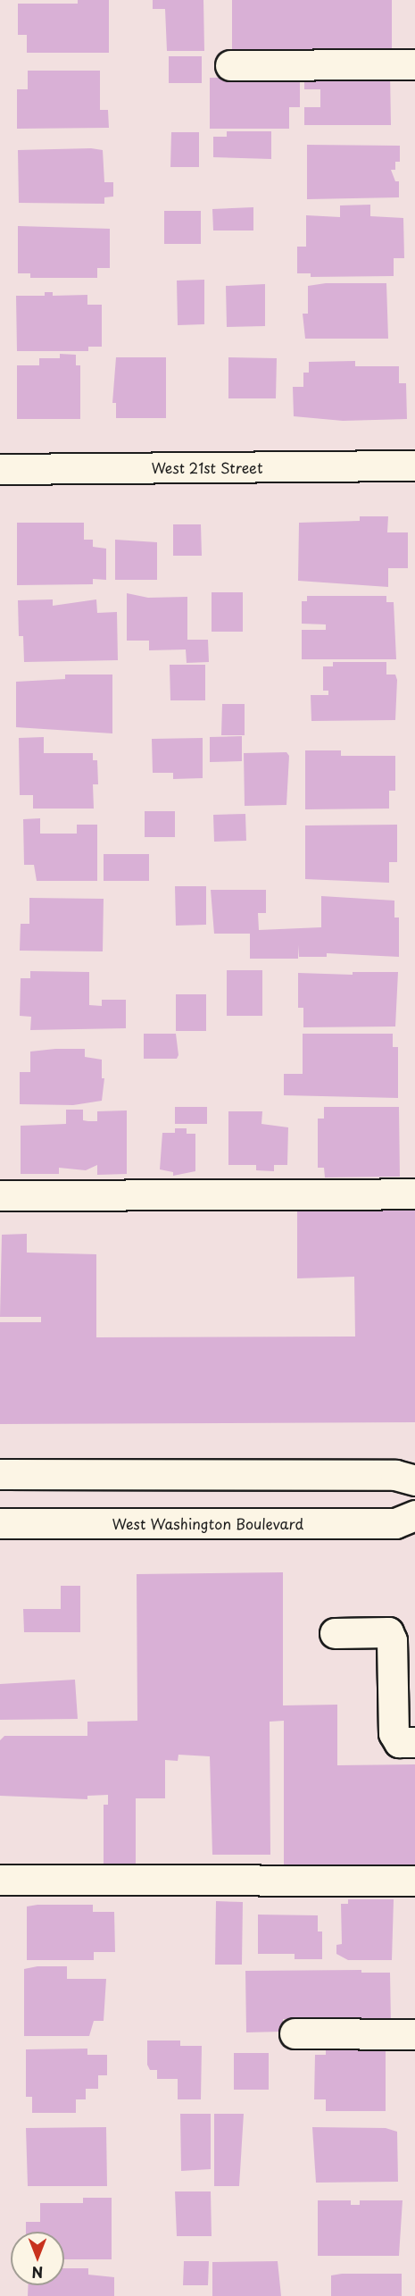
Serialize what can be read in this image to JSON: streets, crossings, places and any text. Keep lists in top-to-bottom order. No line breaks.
{"streets":{"main road":["West 21st Street","West Washington Boulevard"]},"north":"bottom"}
